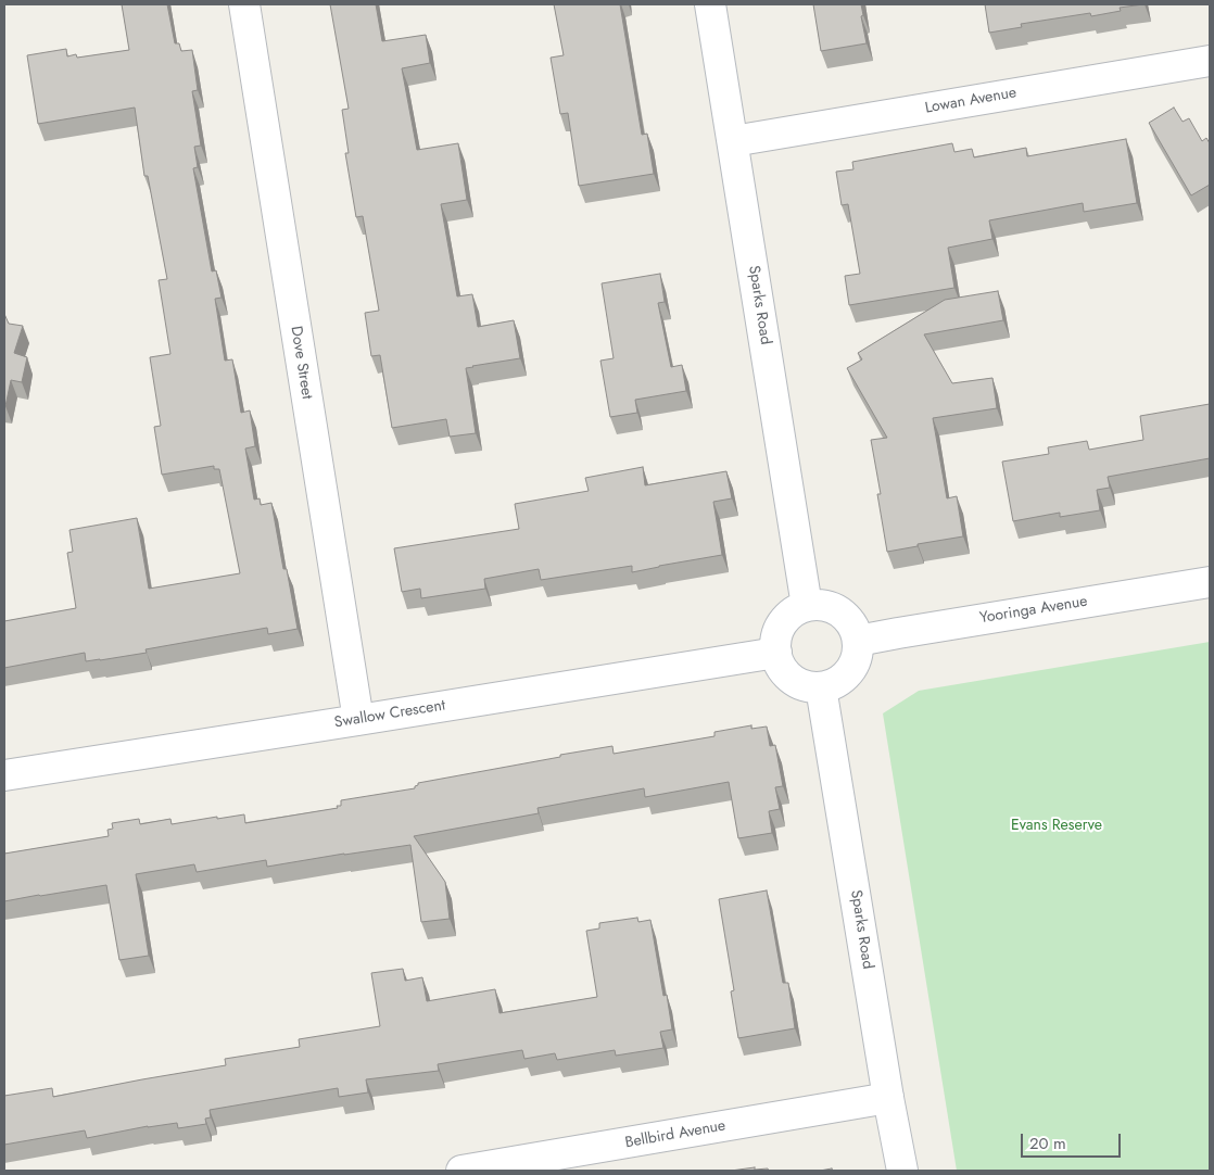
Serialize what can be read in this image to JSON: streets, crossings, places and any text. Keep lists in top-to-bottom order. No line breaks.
{"streets":{"street":["Lowan Avenue","Sparks Road","Dove Street","Yooringa Avenue","Swallow Crescent","Bellbird Avenue"]},"crossings":[["Lowan Avenue","Sparks Road"],["Sparks Road","Yooringa Avenue"],["Sparks Road","Swallow Crescent"],["Sparks Road","Bellbird Avenue"],["Dove Street","Swallow Crescent"],["Yooringa Avenue","Swallow Crescent"]],"parks":["Evans Reserve"],"scale_bar":"20 m"}
